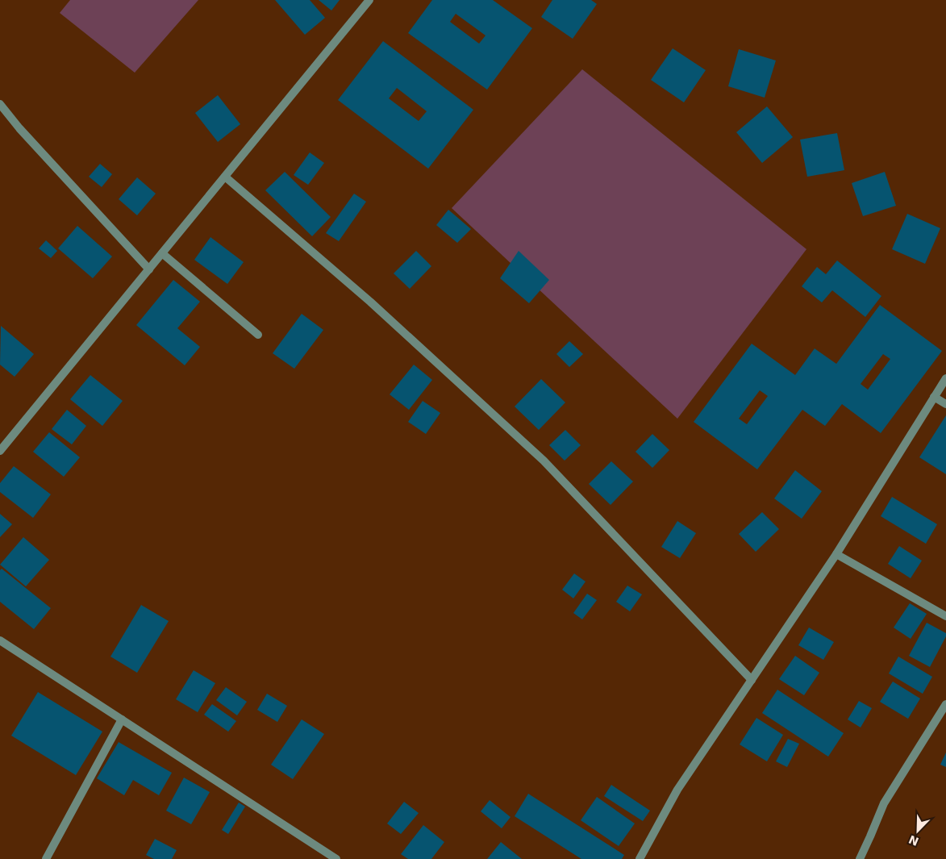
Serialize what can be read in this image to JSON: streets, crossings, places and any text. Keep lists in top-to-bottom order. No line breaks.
{"north":"bottom left"}
